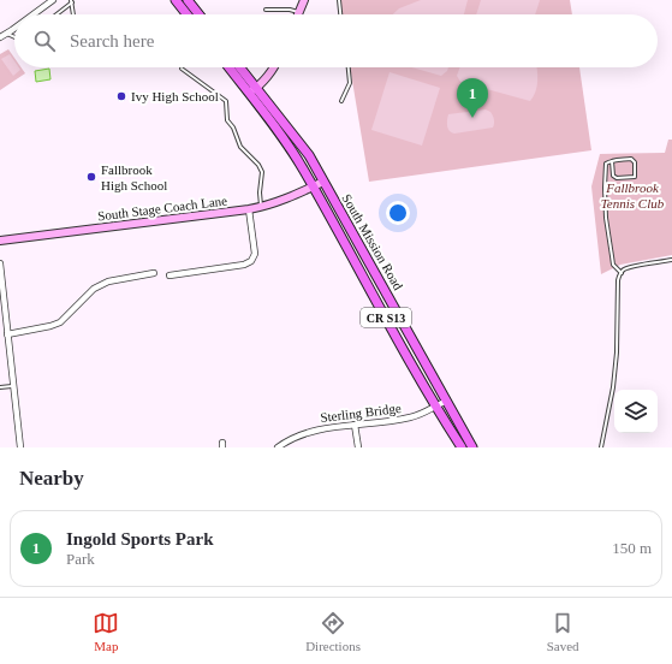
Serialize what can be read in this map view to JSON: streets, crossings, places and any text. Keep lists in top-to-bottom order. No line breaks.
{"streets":{"main road":["South Stage Coach Lane","South Mission Road","CR S13"],"street":["Sterling Bridge"]},"crossings":[["South Stage Coach Lane","South Mission Road"],["South Mission Road","Sterling Bridge"]],"parks":["Fallbrook Tennis Club"],"places":["Ivy High School","Fallbrook High School"],"page":{"search":"Search here","pins":"1","heading":"Nearby","list":[{"mark":"1","name":"Ingold Sports Park","note":"Park","value":"150 m"}],"nav":["Map","Directions","Saved"]}}
